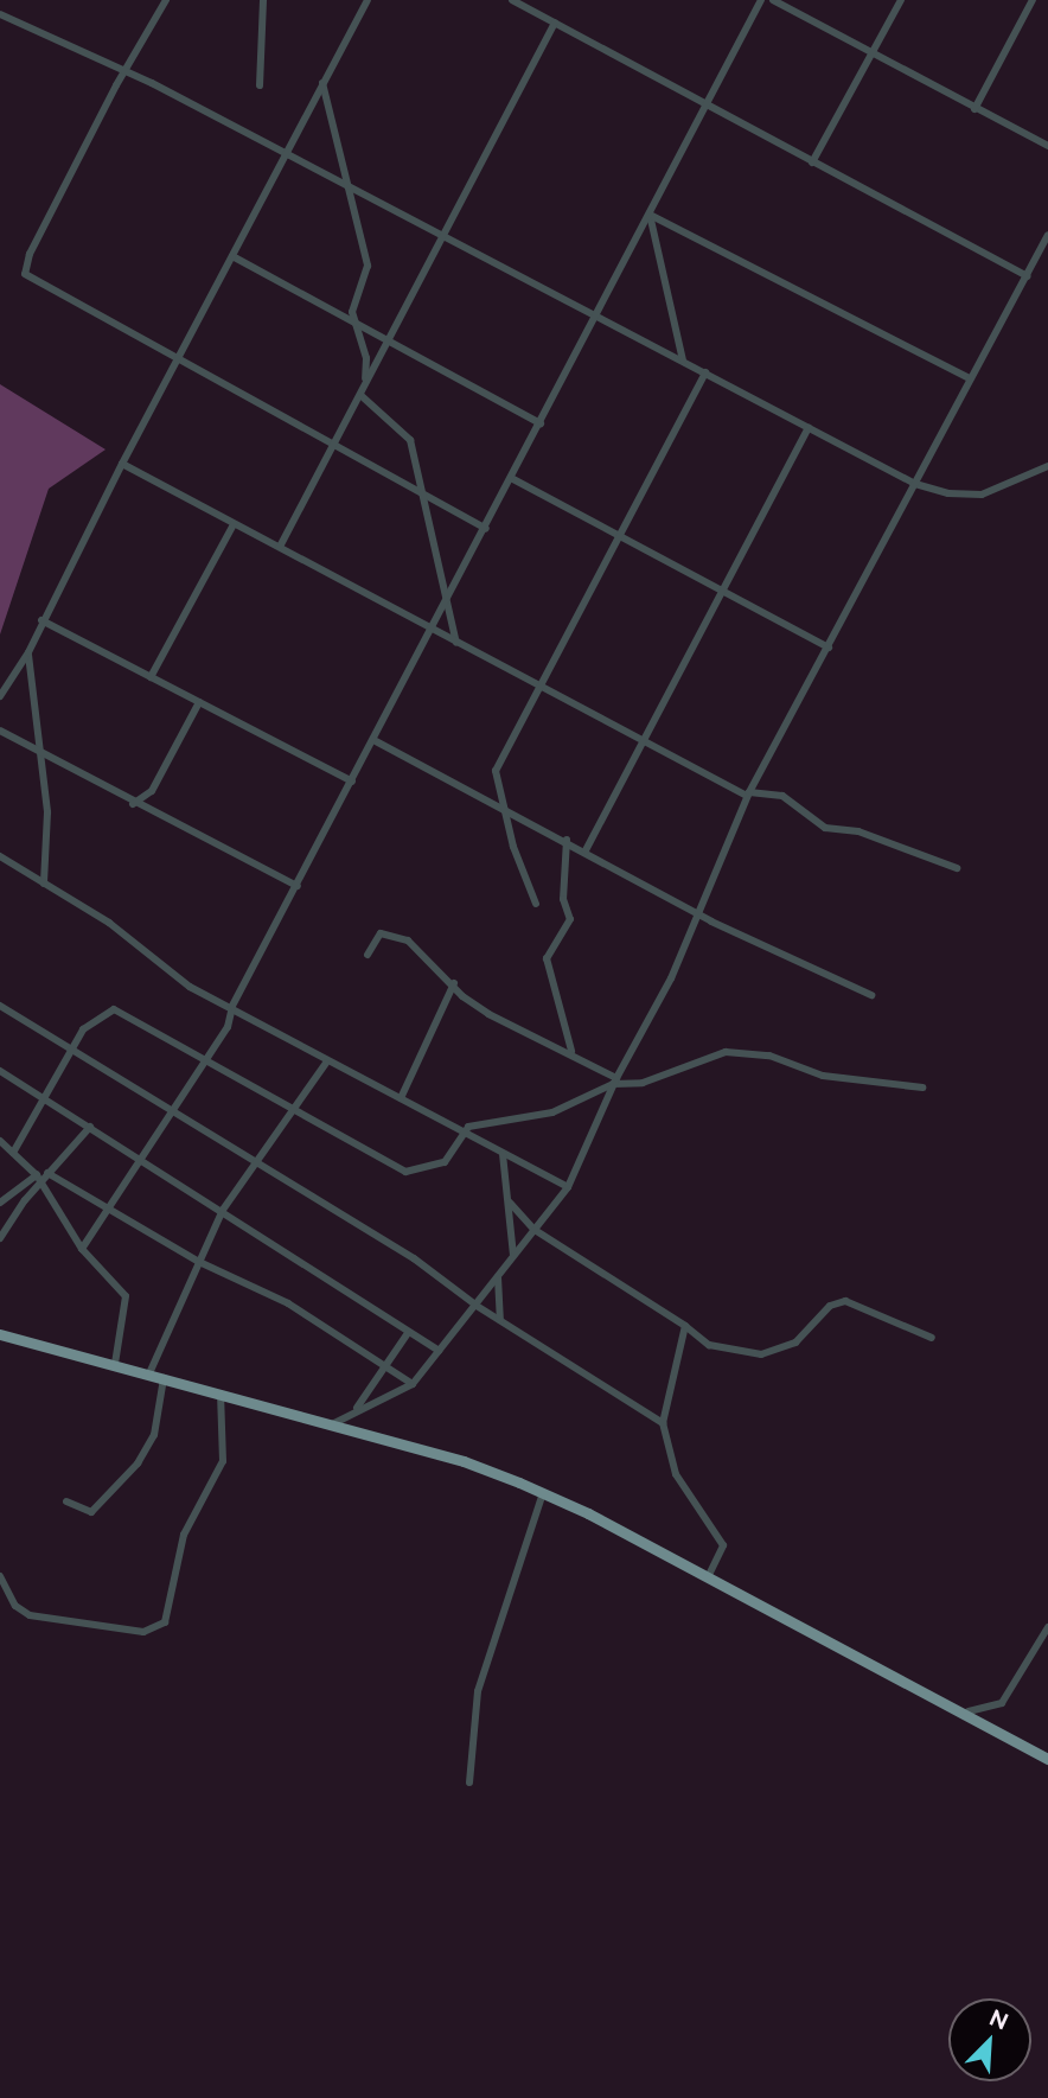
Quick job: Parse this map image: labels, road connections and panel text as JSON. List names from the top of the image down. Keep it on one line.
{"north":"top right"}
